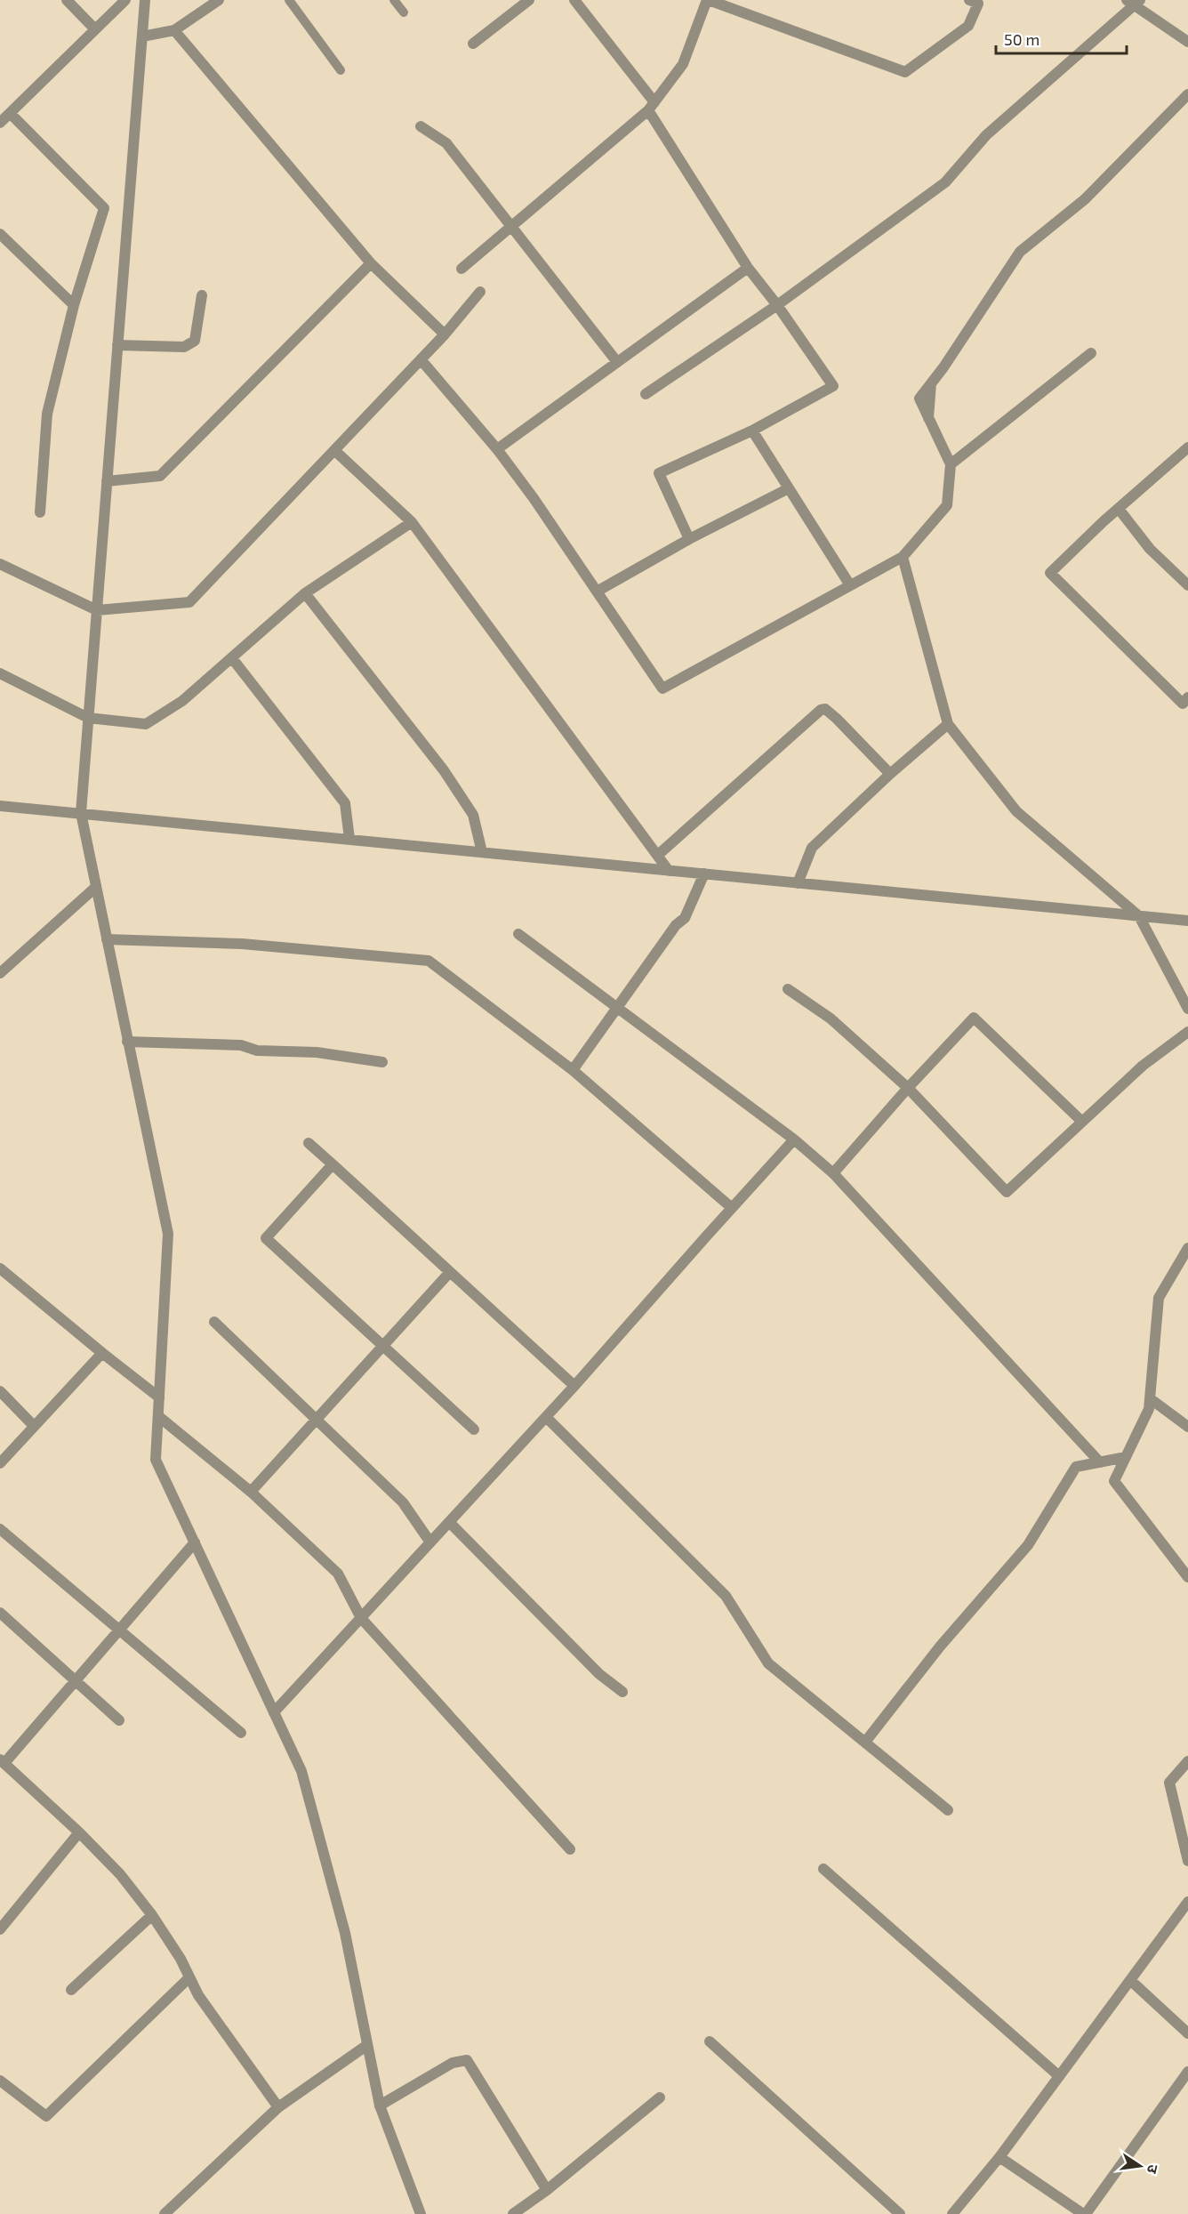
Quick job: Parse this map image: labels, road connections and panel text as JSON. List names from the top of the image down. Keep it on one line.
{"scale_bar":"50 m","north":"right"}
